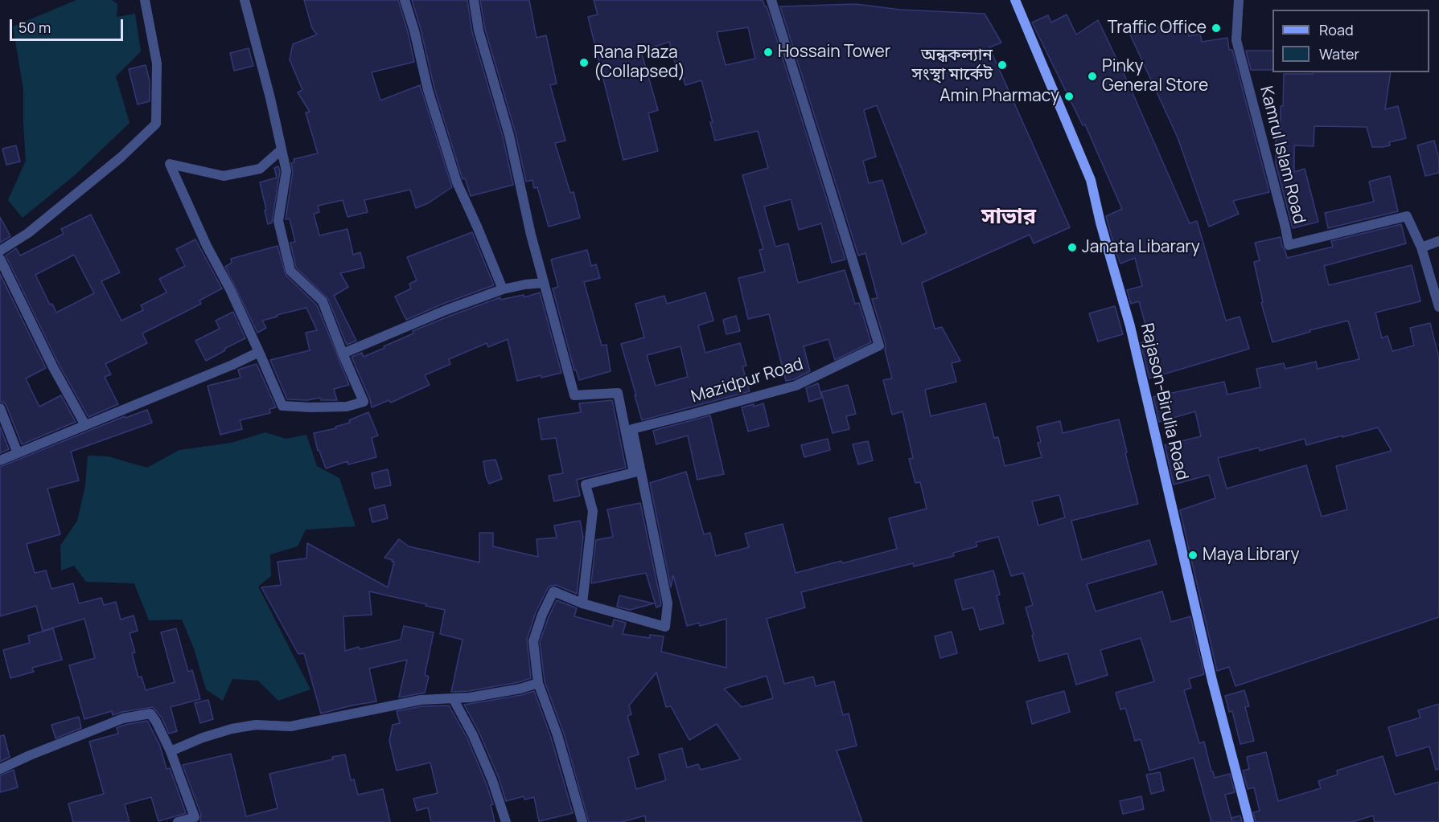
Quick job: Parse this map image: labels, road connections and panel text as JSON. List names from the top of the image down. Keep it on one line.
{"streets":{"street":["Kamrul Islam Road","Mazidpur Road","Rajason-Birulia Road"]},"districts":["সাভার"],"places":["Traffic Office","Hossain Tower","Rana Plaza (Collapsed)","অন্ধকল্যান সংস্থা মার্কেট","Pinky General Store","Amin Pharmacy","Janata Libarary","Maya Library"],"legend":["Road","Water"],"scale_bar":"50 m"}
